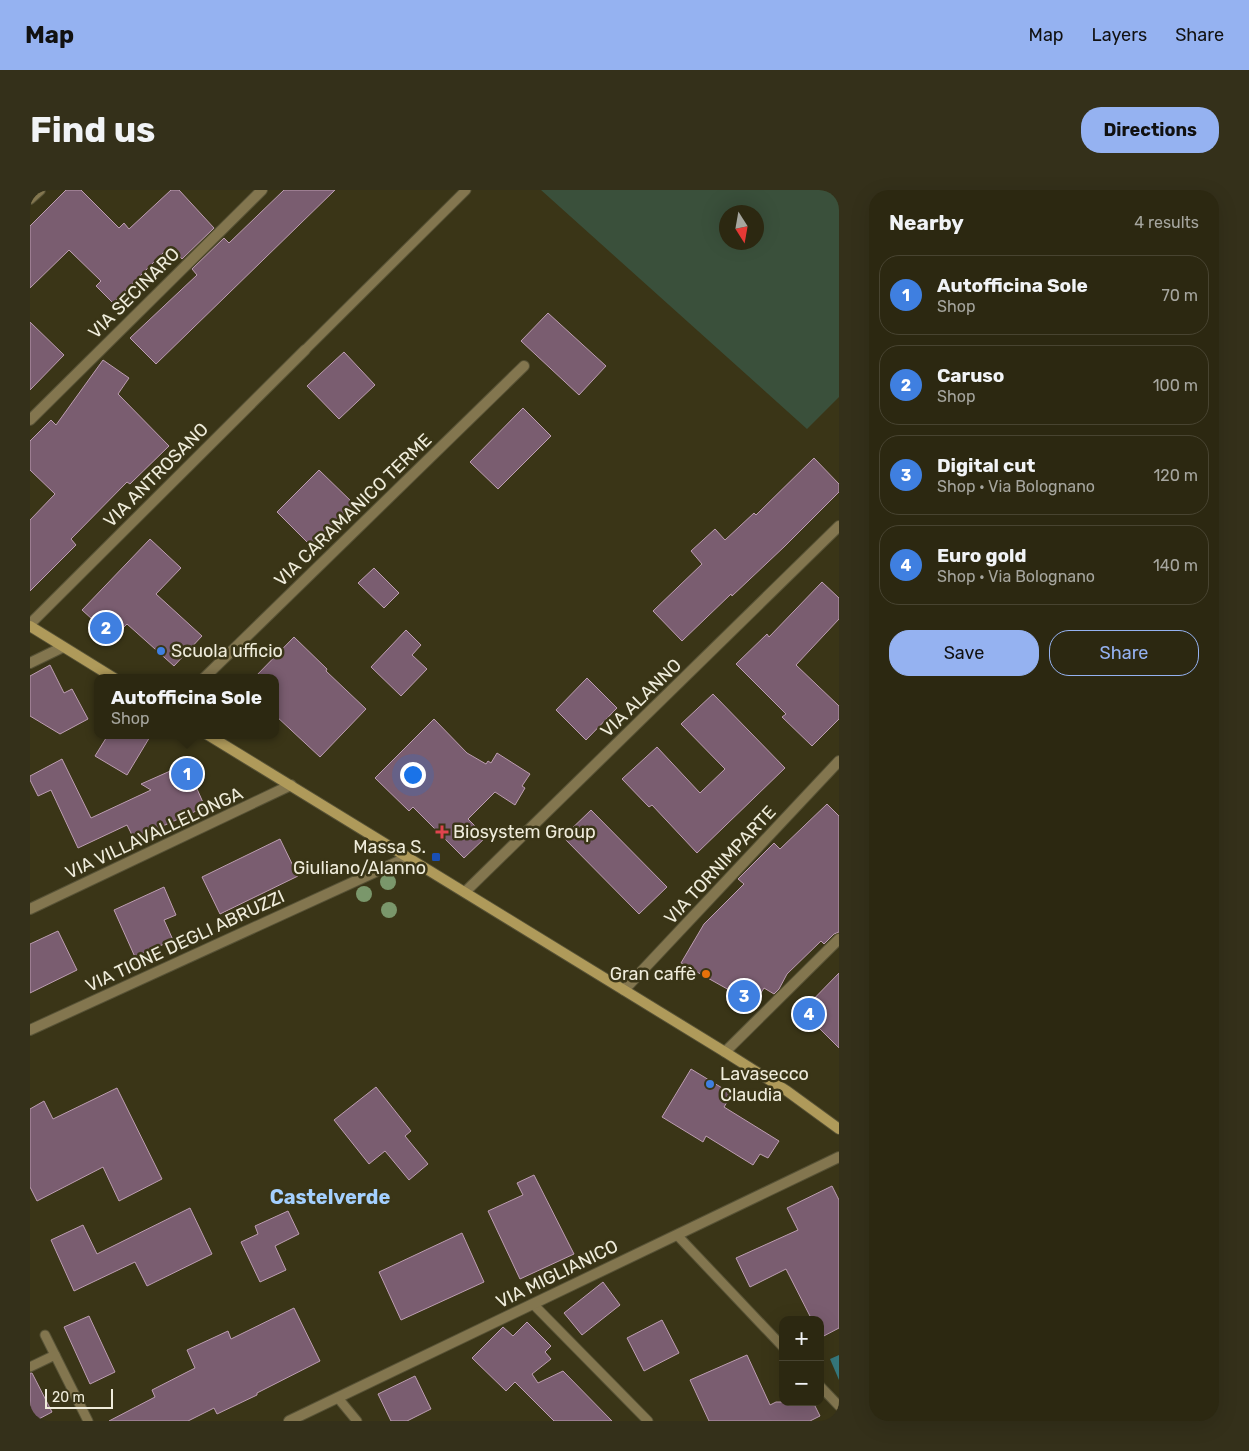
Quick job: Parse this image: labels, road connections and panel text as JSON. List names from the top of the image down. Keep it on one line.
{"streets":{"street":["VIA SECINARO","VIA ANTROSANO","VIA CARAMANICO TERME","VIA ALANNO","VIA VILLAVALLELONGA","VIA TORNIMPARTE","VIA TIONE DEGLI ABRUZZI","VIA MIGLIANICO"]},"districts":["Castelverde"],"places":{"other":["Scuola ufficio","Gran caffè","Lavasecco Claudia"],"health":["Biosystem Group"],"transit":["Massa S. Giuliano/Alanno"]},"scale_bar":"20 m","north":"bottom","page":{"header":"Map","nav":["Map","Layers","Share"],"buttons":["Directions",["Save","Share"]],"title":"Find us","heading":["Nearby","4 results"],"list":[{"mark":"1","name":"Autofficina Sole","note":"Shop","value":"70 m"},{"mark":"2","name":"Caruso","note":"Shop","value":"100 m"},{"mark":"3","name":"Digital cut","note":"Shop · Via Bolognano","value":"120 m"},{"mark":"4","name":"Euro gold","note":"Shop · Via Bolognano","value":"140 m"}],"pins":["2","1","3","4"],"popup":["Autofficina Sole","Shop"],"map_buttons":["+","−"],"scale":"20 m"}}
